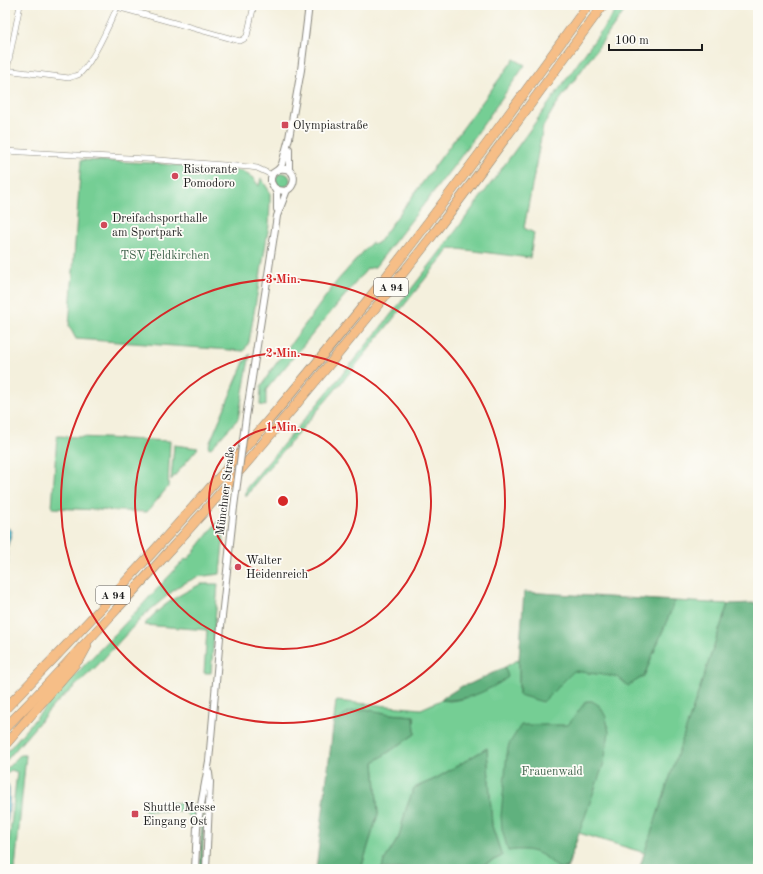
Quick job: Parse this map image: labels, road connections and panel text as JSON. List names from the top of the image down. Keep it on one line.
{"streets":{"highway":["A 94"],"street":["Münchner Straße"]},"parks":["TSV Feldkirchen","Frauenwald"],"places":{"transit":["Olympiastraße","Shuttle Messe Eingang Ost"],"other":["Ristorante Pomodoro","Dreifachsporthalle am Sportpark","Walter Heidenreich"]},"scale_bar":"100 m","rings":["3 Min.","2 Min.","1 Min."]}
